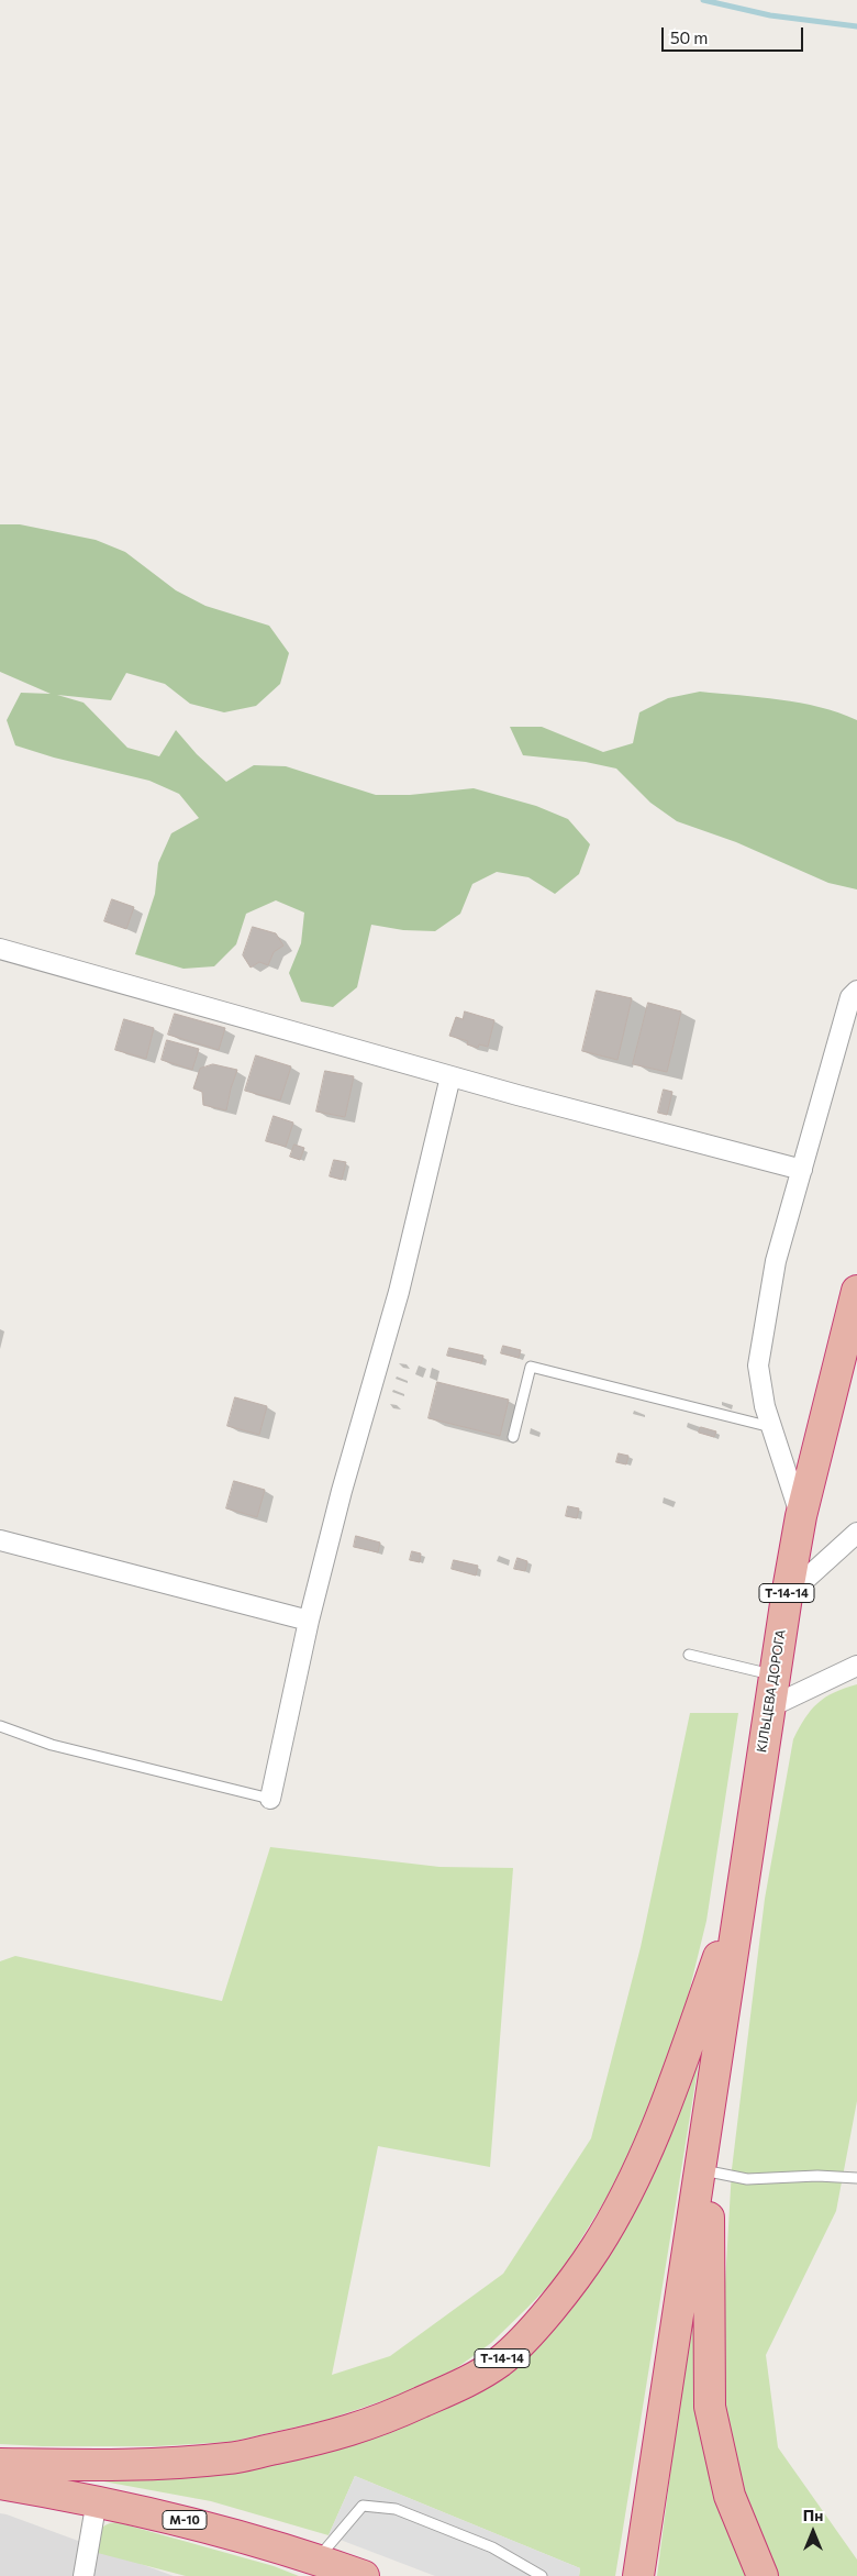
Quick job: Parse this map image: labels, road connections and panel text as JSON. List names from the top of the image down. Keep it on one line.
{"streets":{"highway":["Т-14-14","КІЛЬЦЕВА ДОРОГА","М-10"]},"crossings":[["Т-14-14","КІЛЬЦЕВА ДОРОГА"]],"scale_bar":"50 m","north":"top"}
